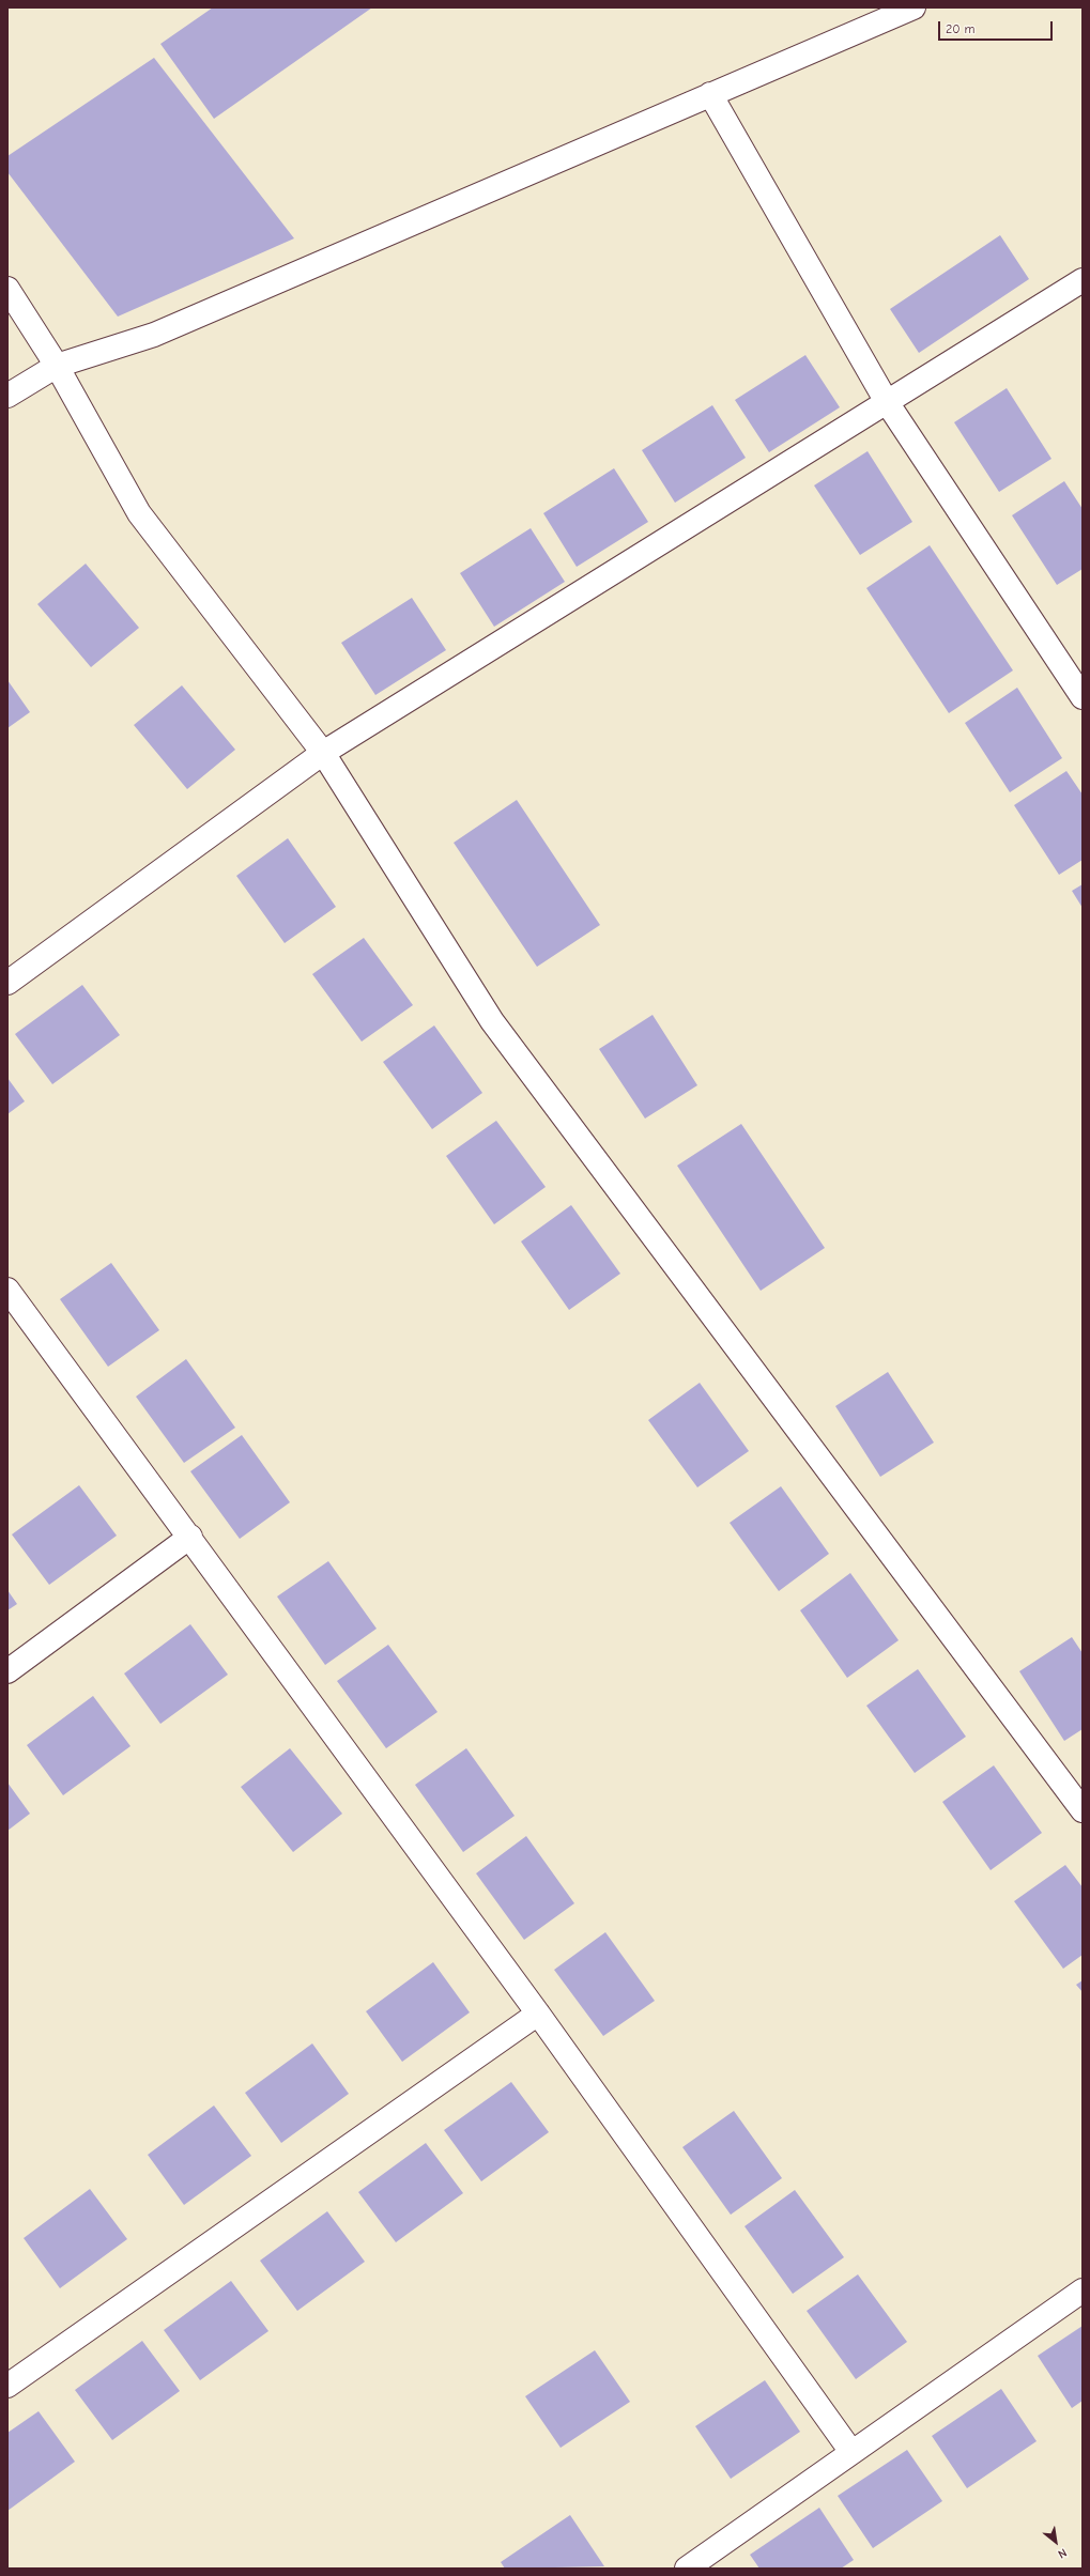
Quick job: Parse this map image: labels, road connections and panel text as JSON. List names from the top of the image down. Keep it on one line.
{"scale_bar":"20 m","north":"bottom right"}
